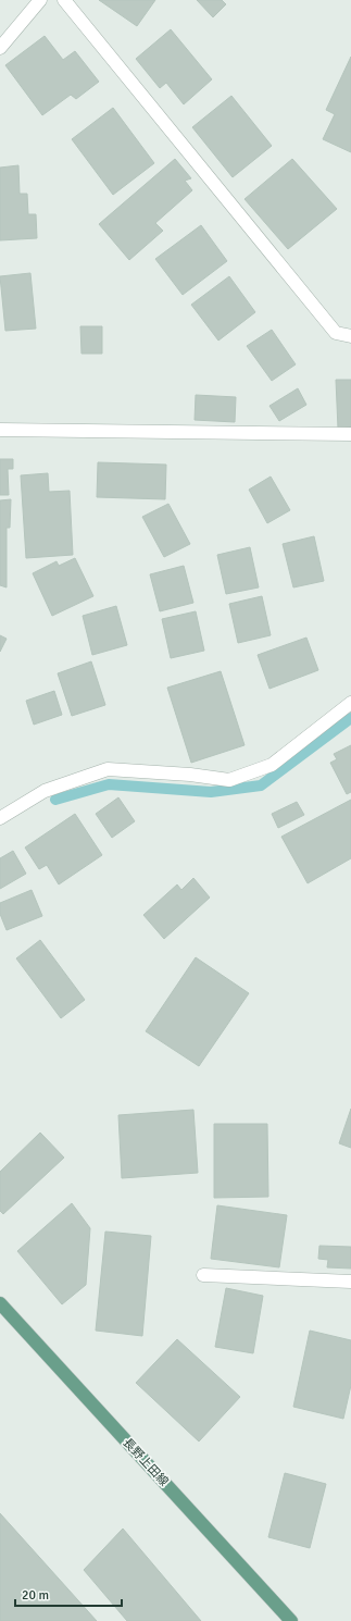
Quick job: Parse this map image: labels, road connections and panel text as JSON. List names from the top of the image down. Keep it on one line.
{"streets":{"main road":["長野上田線"]},"scale_bar":"20 m"}
